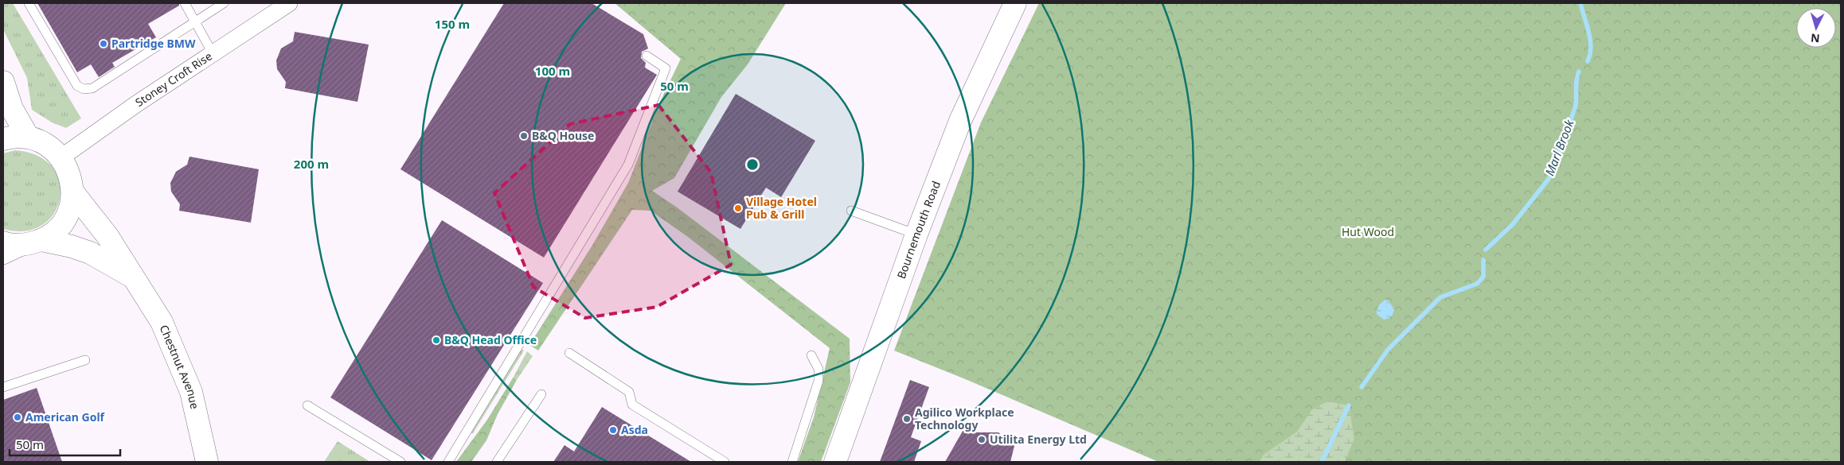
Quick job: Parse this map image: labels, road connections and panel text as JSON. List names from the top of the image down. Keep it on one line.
{"streets":{"street":["Stoney Croft Rise","Bournemouth Road","Chestnut Avenue"]},"water":["Marl Brook"],"parks":["Hut Wood"],"places":["Partridge BMW","B&Q House","Village Hotel Pub & Grill","B&Q Head Office","American Golf","Agilico Workplace Technology","Asda","Utilita Energy Ltd"],"scale_bar":"50 m","north":"bottom","rings":["150 m","100 m","50 m","200 m"]}
